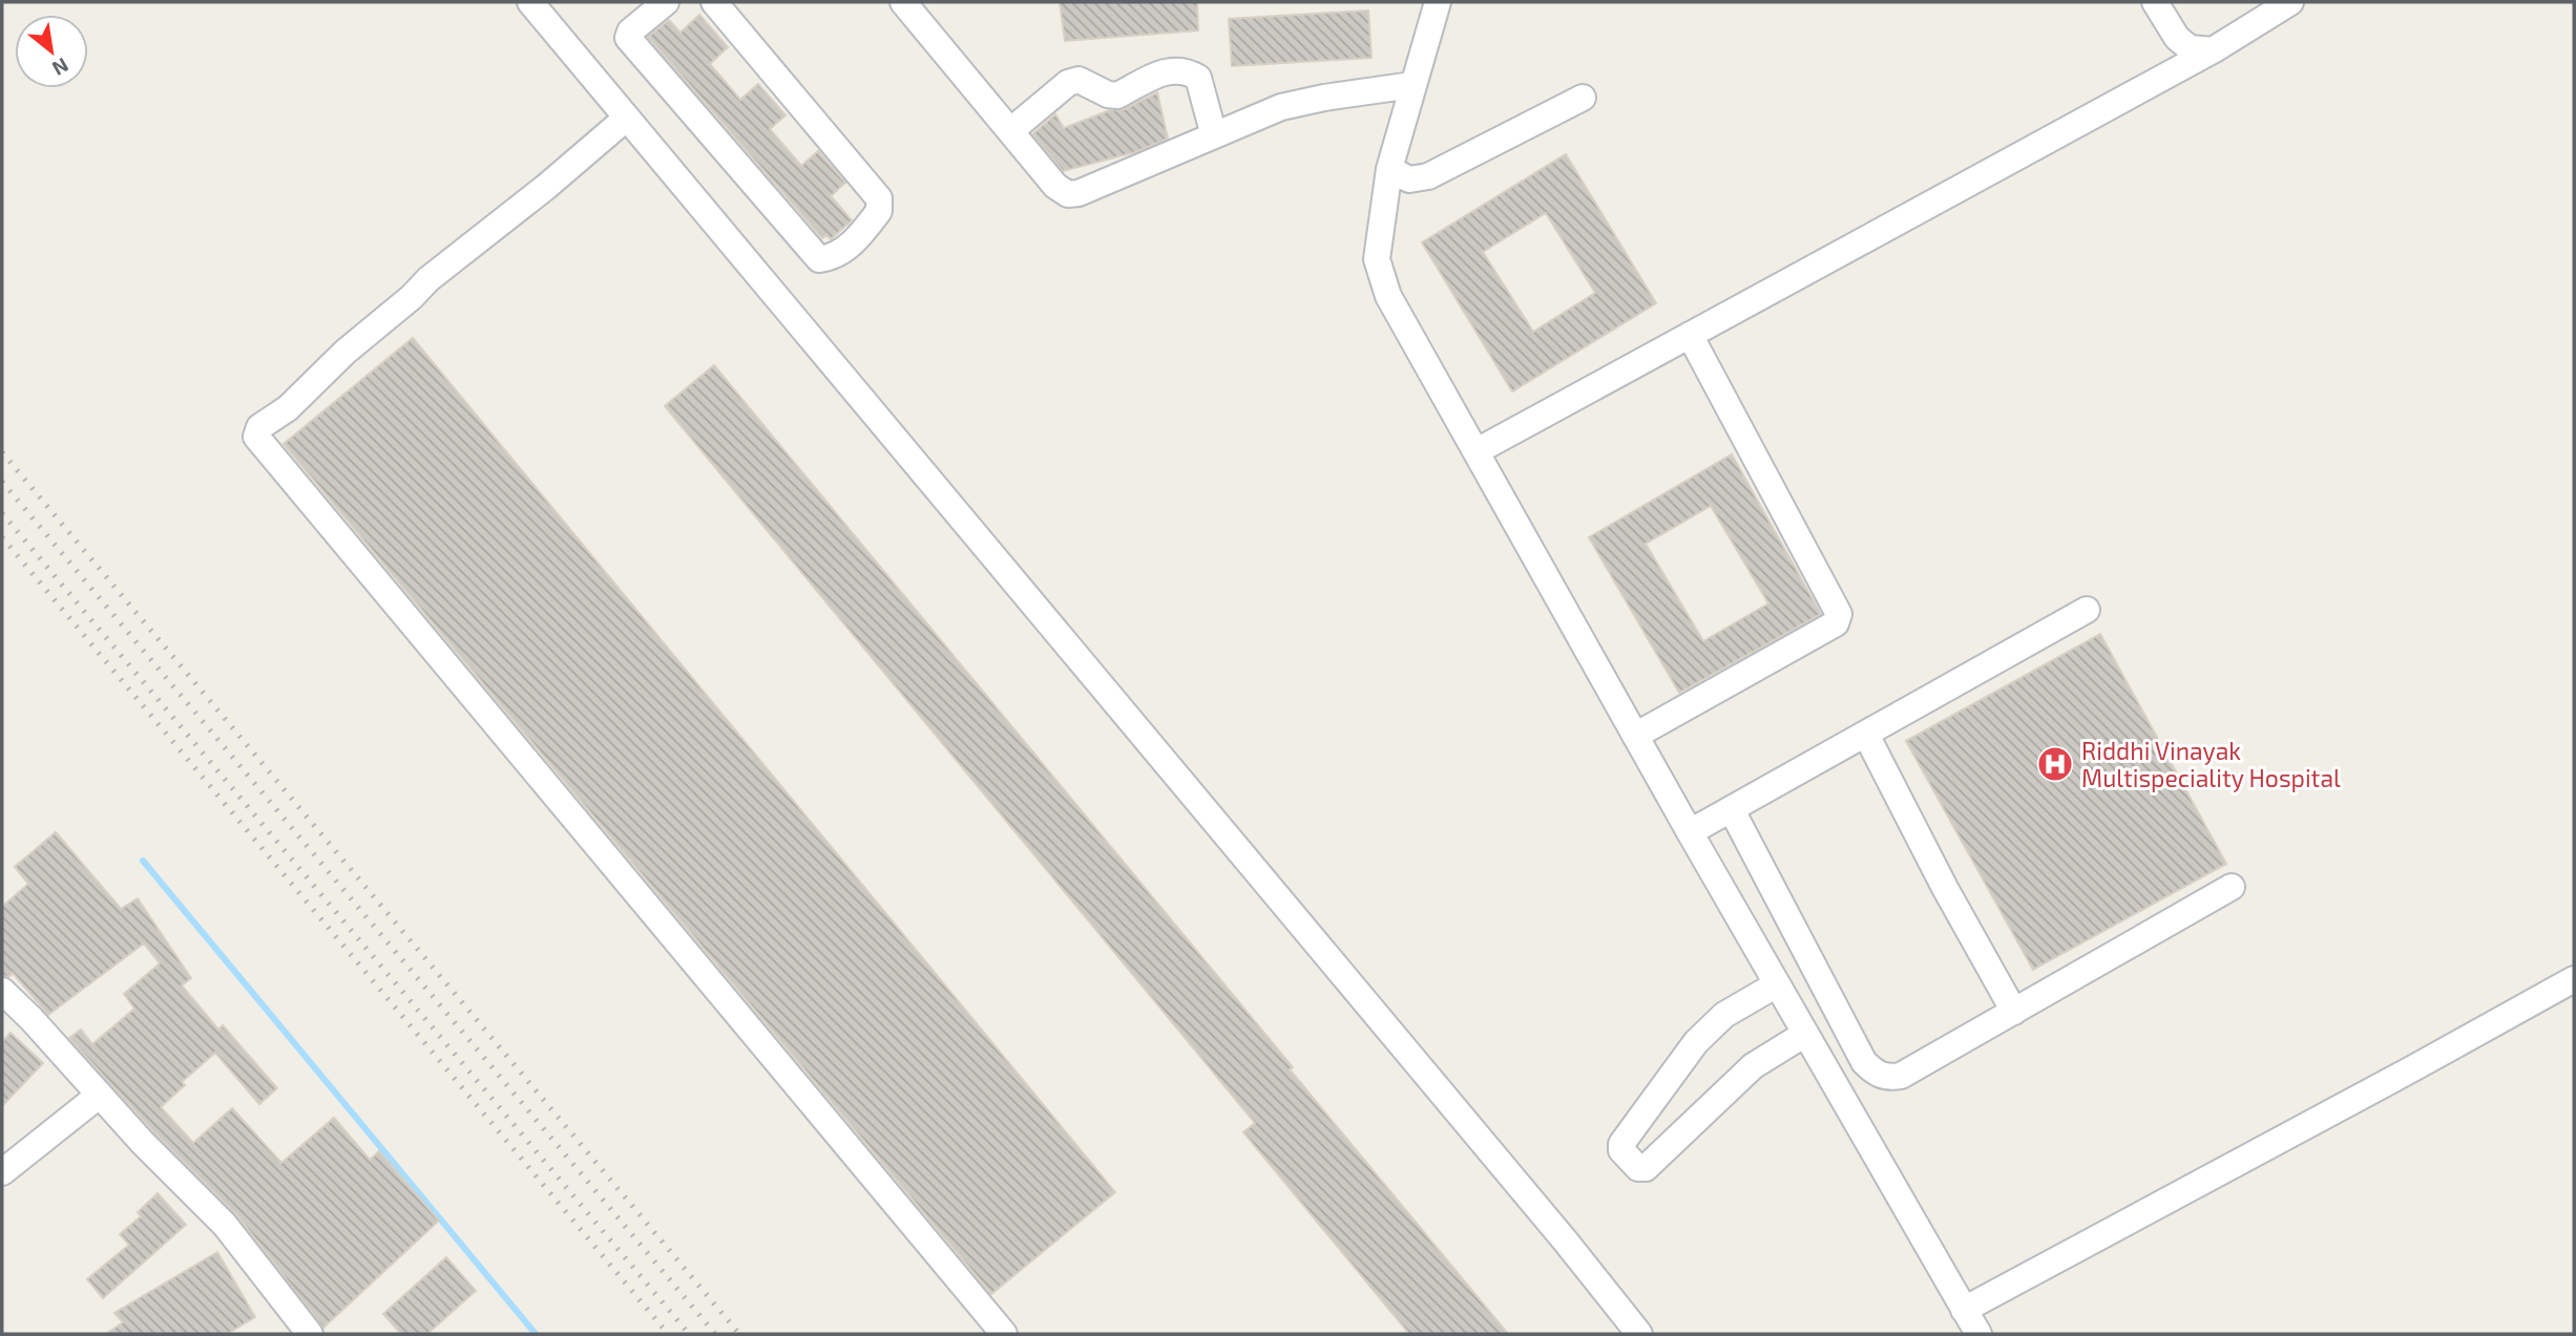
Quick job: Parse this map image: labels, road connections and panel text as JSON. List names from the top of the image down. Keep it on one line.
{"places":{"hospital":["Riddhi Vinayak Multispeciality Hospital"]},"north":"bottom right"}
